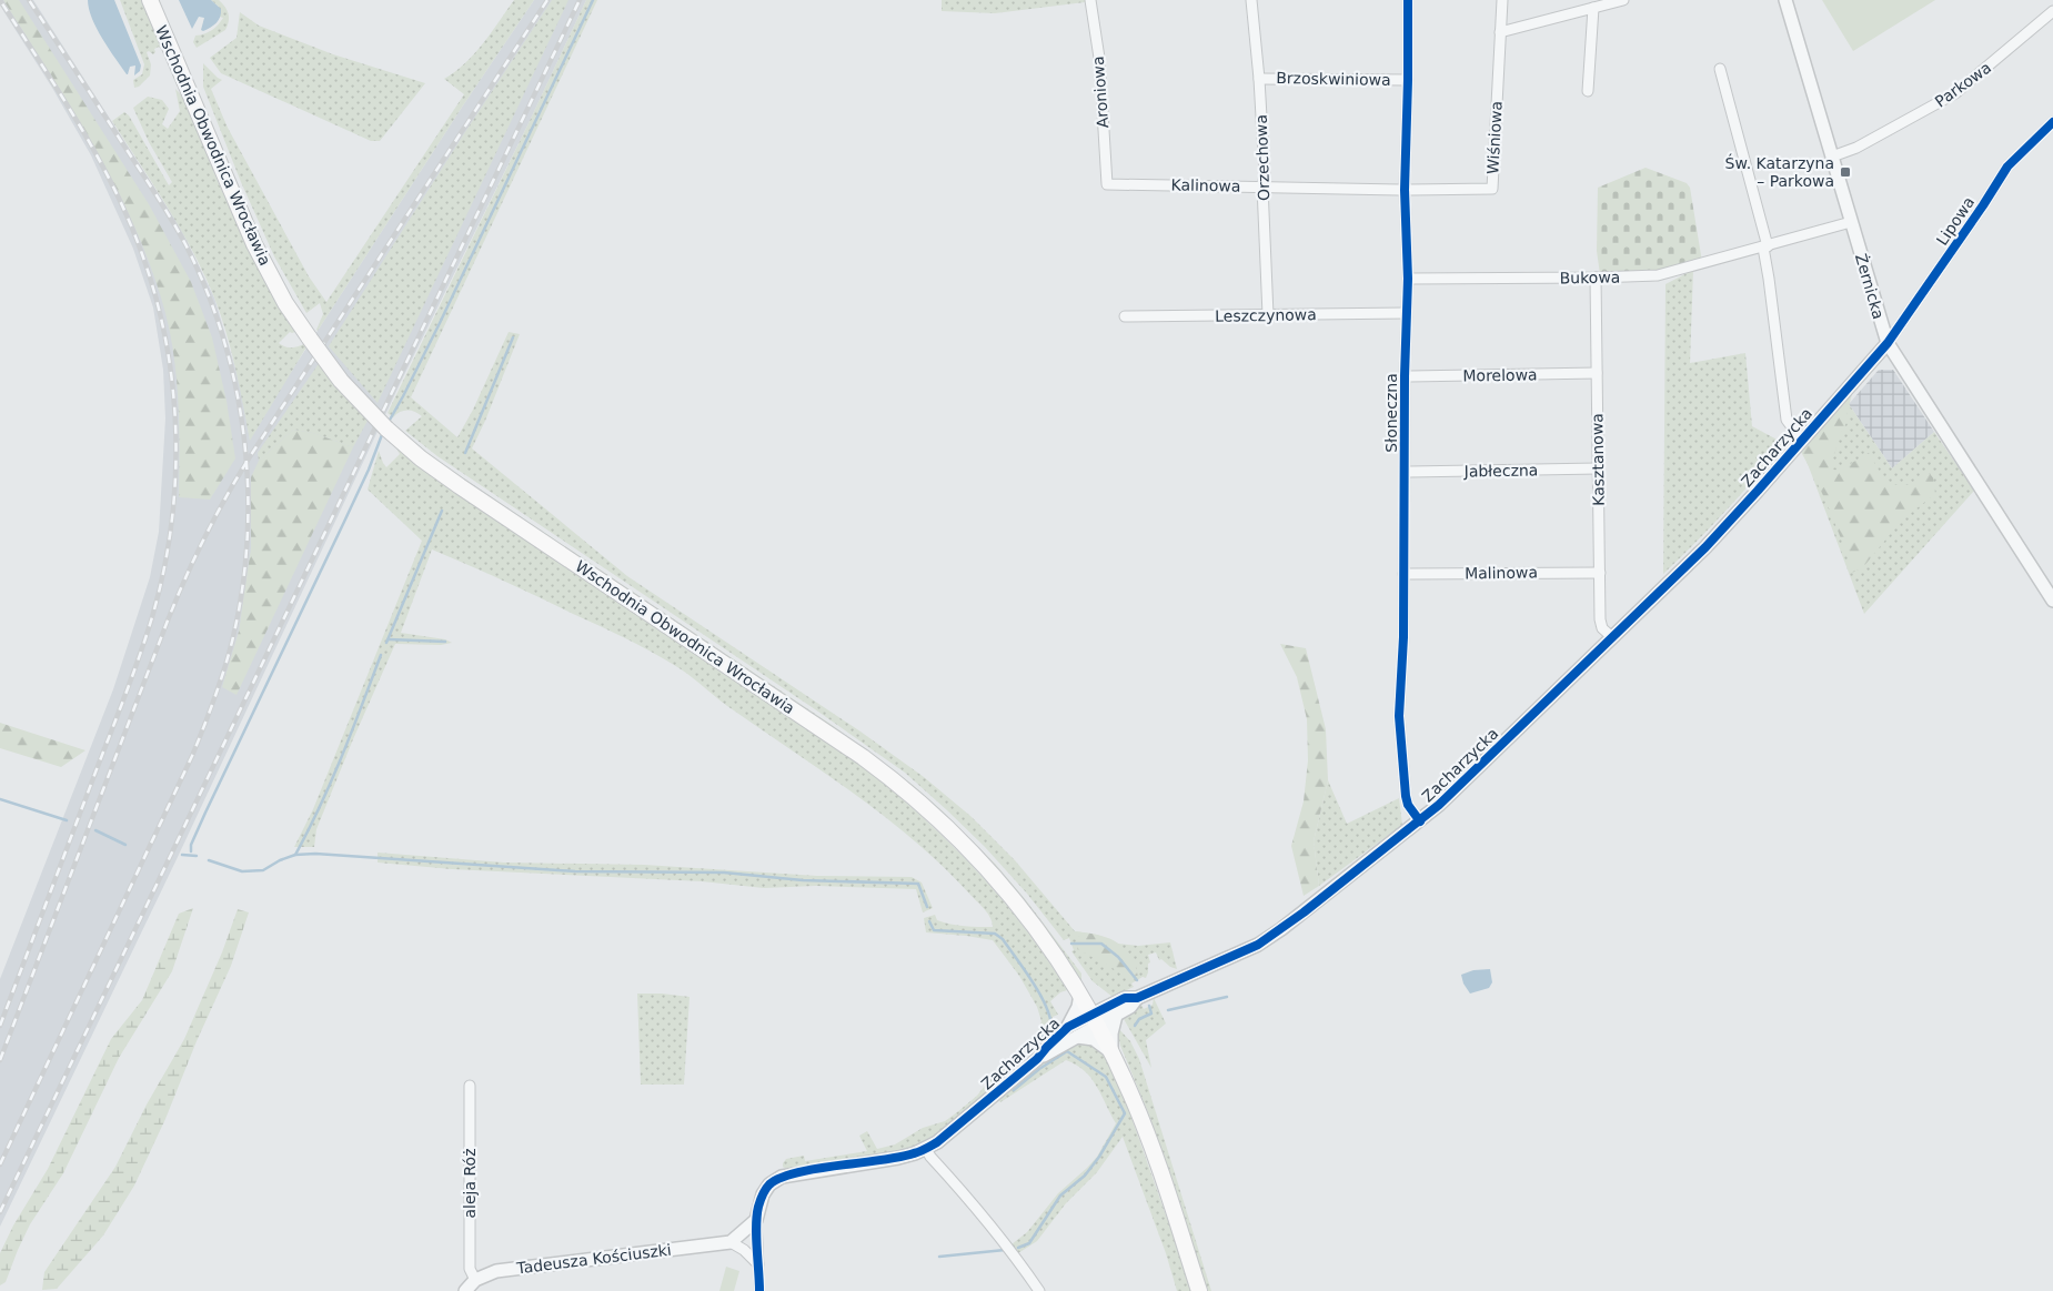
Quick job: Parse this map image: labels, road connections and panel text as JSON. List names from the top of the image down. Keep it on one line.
{"streets":{"main road":["Wschodnia Obwodnica Wrocławia"],"street":["Brzoskwiniowa","Parkowa","Aroniowa","Wiśniowa","Orzechowa","Kalinowa","Lipowa","Bukowa","Żernicka","Leszczynowa","Morelowa","Słoneczna","Zacharzycka","Kasztanowa","Jabłeczna","Malinowa","aleja Róż","Tadeusza Kościuszki"]},"crossings":[["Brzoskwiniowa","Orzechowa"],["Brzoskwiniowa","Słoneczna"],["Parkowa","Żernicka"],["Aroniowa","Kalinowa"],["Wiśniowa","Kalinowa"],["Wiśniowa","Słoneczna"],["Wschodnia Obwodnica Wrocławia","Zacharzycka"],["Orzechowa","Kalinowa"],["Orzechowa","Leszczynowa"],["Kalinowa","Słoneczna"],["Lipowa","Żernicka"],["Lipowa","Zacharzycka"],["Bukowa","Żernicka"],["Bukowa","Słoneczna"],["Bukowa","Kasztanowa"],["Żernicka","Zacharzycka"],["Leszczynowa","Słoneczna"],["Morelowa","Słoneczna"],["Morelowa","Kasztanowa"],["Słoneczna","Zacharzycka"],["Słoneczna","Jabłeczna"],["Słoneczna","Malinowa"],["Zacharzycka","Kasztanowa"],["Kasztanowa","Jabłeczna"],["Kasztanowa","Malinowa"],["aleja Róż","Tadeusza Kościuszki"]],"places":{"transit":["Św. Katarzyna – Parkowa"]}}
